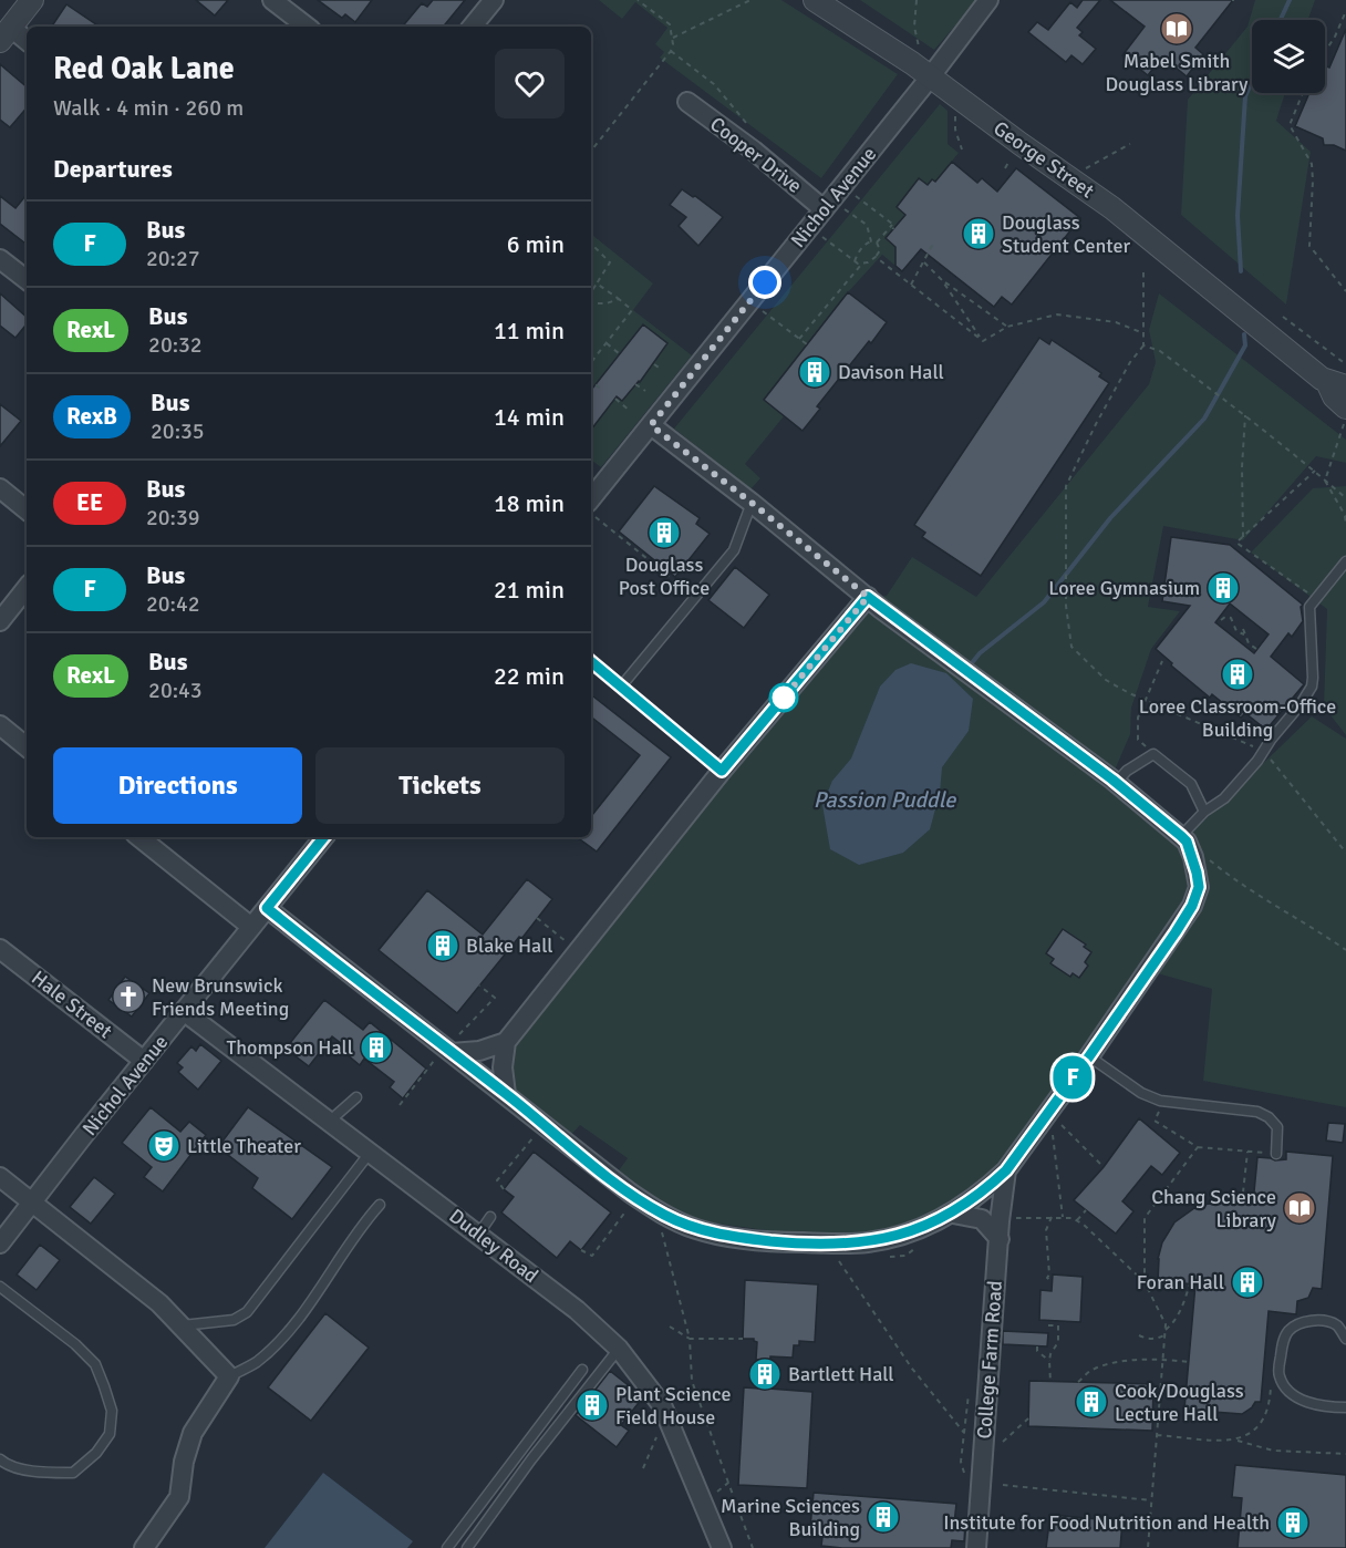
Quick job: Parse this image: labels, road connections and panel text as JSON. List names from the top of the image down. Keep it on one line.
{"streets":{"street":["Cooper Drive","George Street","Nichol Avenue","Hale Street","Dudley Road","College Farm Road"]},"crossings":[["Cooper Drive","Nichol Avenue"],["George Street","Nichol Avenue"],["Nichol Avenue","Hale Street"],["Nichol Avenue","Dudley Road"]],"water":["Passion Puddle"],"places":{"library":["Mabel Smith Douglass Library","Chang Science Library"],"building":["Douglass Student Center","Davison Hall","Douglass Post Office","Loree Gymnasium","Loree Classroom-Office Building","Blake Hall","Thompson Hall","Foran Hall","Bartlett Hall","Cook/Douglass Lecture Hall","Plant Science Field House","Marine Sciences Building","Institute for Food Nutrition and Health"],"church":["New Brunswick Friends Meeting"],"theatre":["Little Theater"]},"lines":["bus line F"],"page":{"on_map":"F","heading":[["Red Oak Lane","Walk · 4 min · 260 m"],"Departures"],"list":[{"mark":"F","name":"Bus","note":"20:27","value":"6 min"},{"mark":"RexL","name":"Bus","note":"20:32","value":"11 min"},{"mark":"RexB","name":"Bus","note":"20:35","value":"14 min"},{"mark":"EE","name":"Bus","note":"20:39","value":"18 min"},{"mark":"F","name":"Bus","note":"20:42","value":"21 min"},{"mark":"RexL","name":"Bus","note":"20:43","value":"22 min"}],"buttons":["Directions","Tickets"]}}
